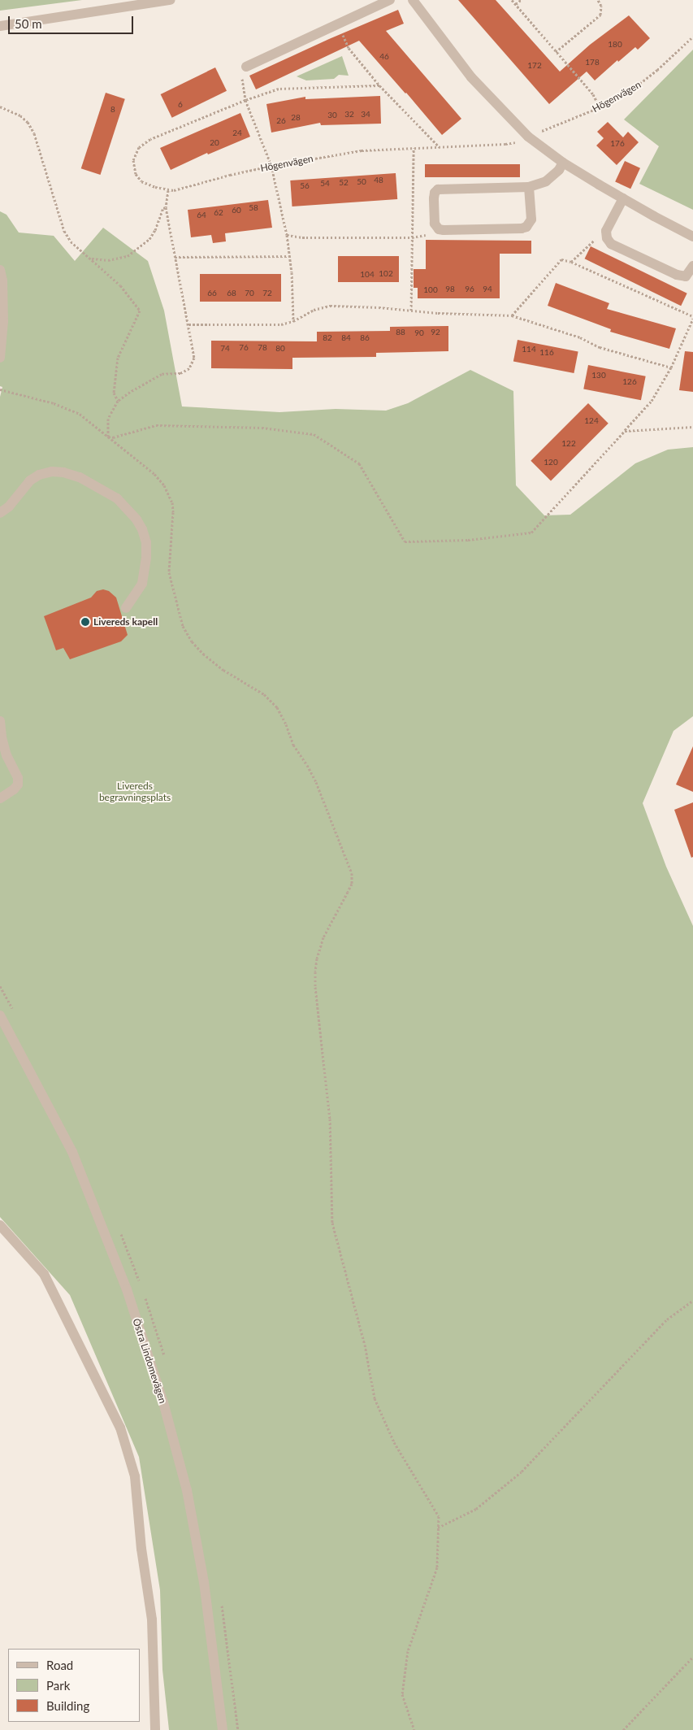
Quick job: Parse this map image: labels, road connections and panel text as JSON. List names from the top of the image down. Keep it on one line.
{"streets":{"street":["Östra Lindomevägen"],"path":["Högenvägen"]},"parks":["Livereds begravningsplats"],"places":["Livereds kapell"],"house_numbers":["180","46","178","172","6","8","32","34","30","28","26","24","20","176","48","50","52","54","56","58","60","62","64","102","104","98","96","94","100","66","68","70","72","88","92","90","82","84","86","76","78","74","80","114","116","130","126","124","122","120"],"legend":["Road","Park","Building"],"scale_bar":"50 m"}
